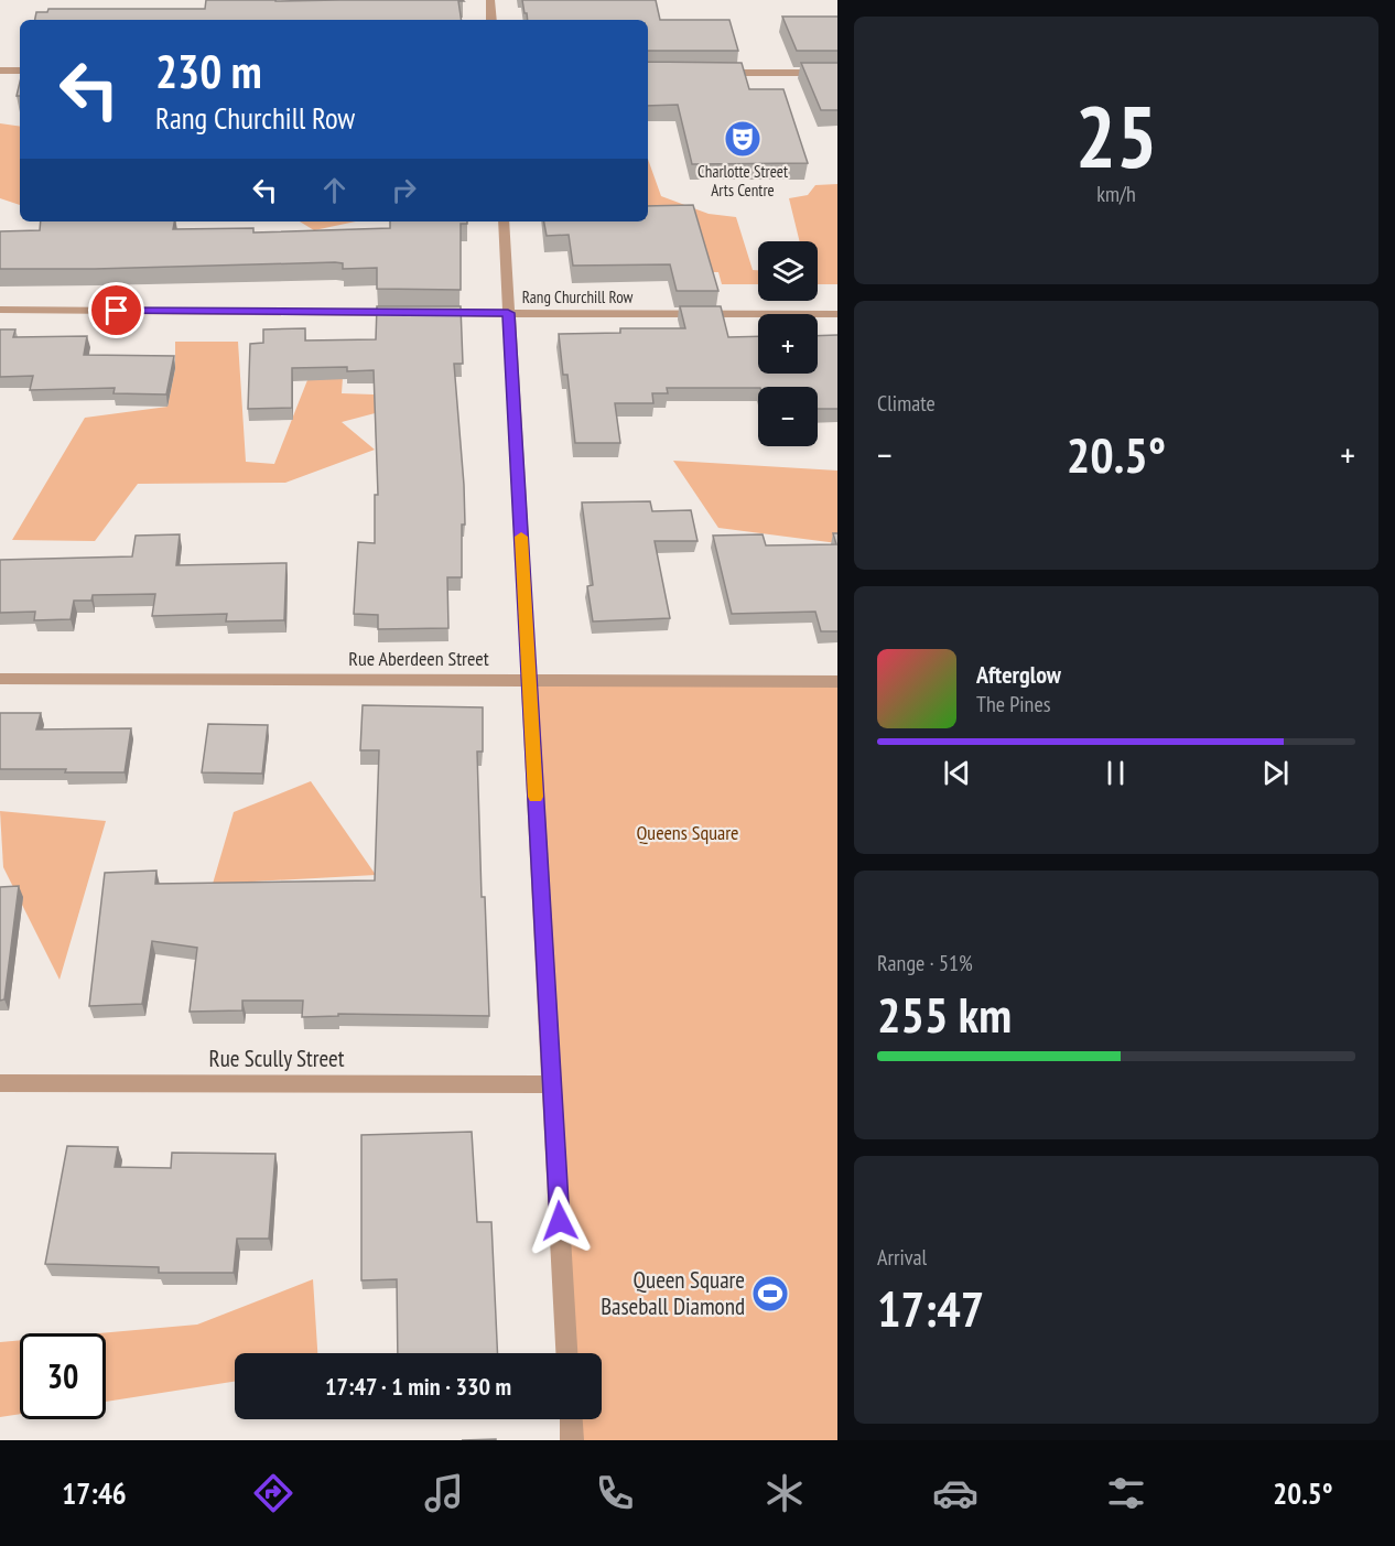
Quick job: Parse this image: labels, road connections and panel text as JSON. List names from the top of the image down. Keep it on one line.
{"streets":{"street":["Rang Churchill Row","Rue Aberdeen Street","Rue Scully Street"]},"parks":["Queens Square"],"places":{"theatre":["Charlotte Street Arts Centre"],"sports":["Queen Square Baseball Diamond"]},"page":{"tile":[["25","km/h"],"Climate",["Range · 51%","255 km"],["Arrival","17:47"]],"turn":["230 m","Rang Churchill Row"],"map_buttons":["+","−"],"heat":["−","20.5°","+"],"song":["Afterglow","The Pines"],"limit":"30","trip":"17:47 · 1 min · 330 m","tabs":["17:46","20.5°"]}}
